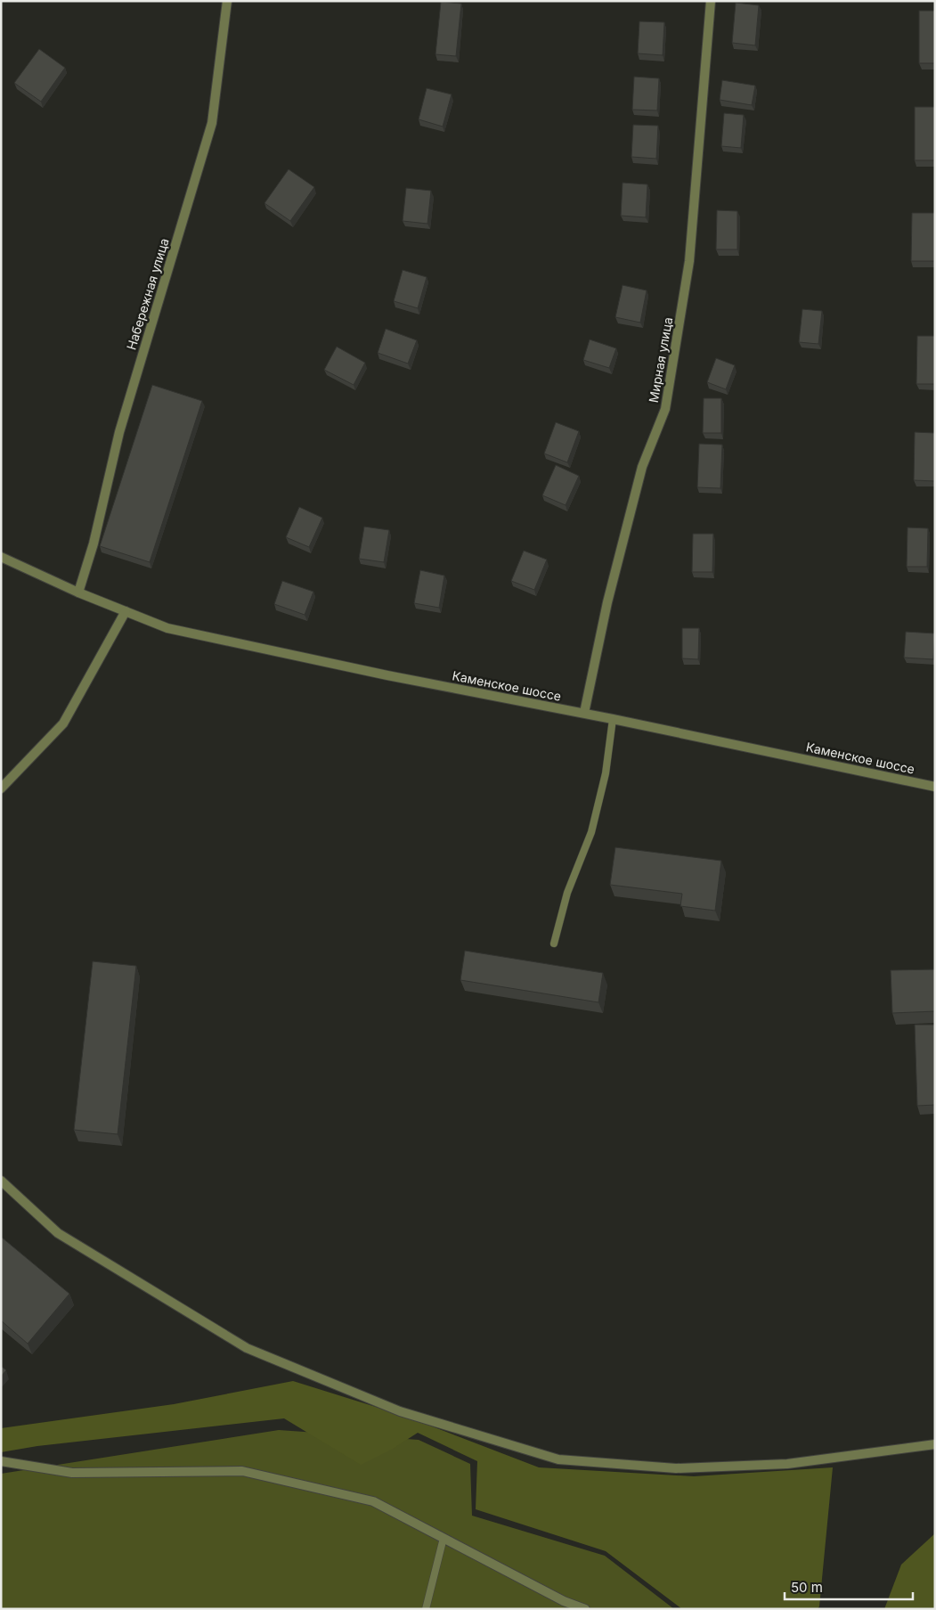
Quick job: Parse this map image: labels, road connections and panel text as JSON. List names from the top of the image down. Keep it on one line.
{"streets":{"street":["Набережная улица","Мирная улица","Каменское шоссе"]},"crossings":[["Набережная улица","Каменское шоссе"],["Мирная улица","Каменское шоссе"]],"scale_bar":"50 m"}
